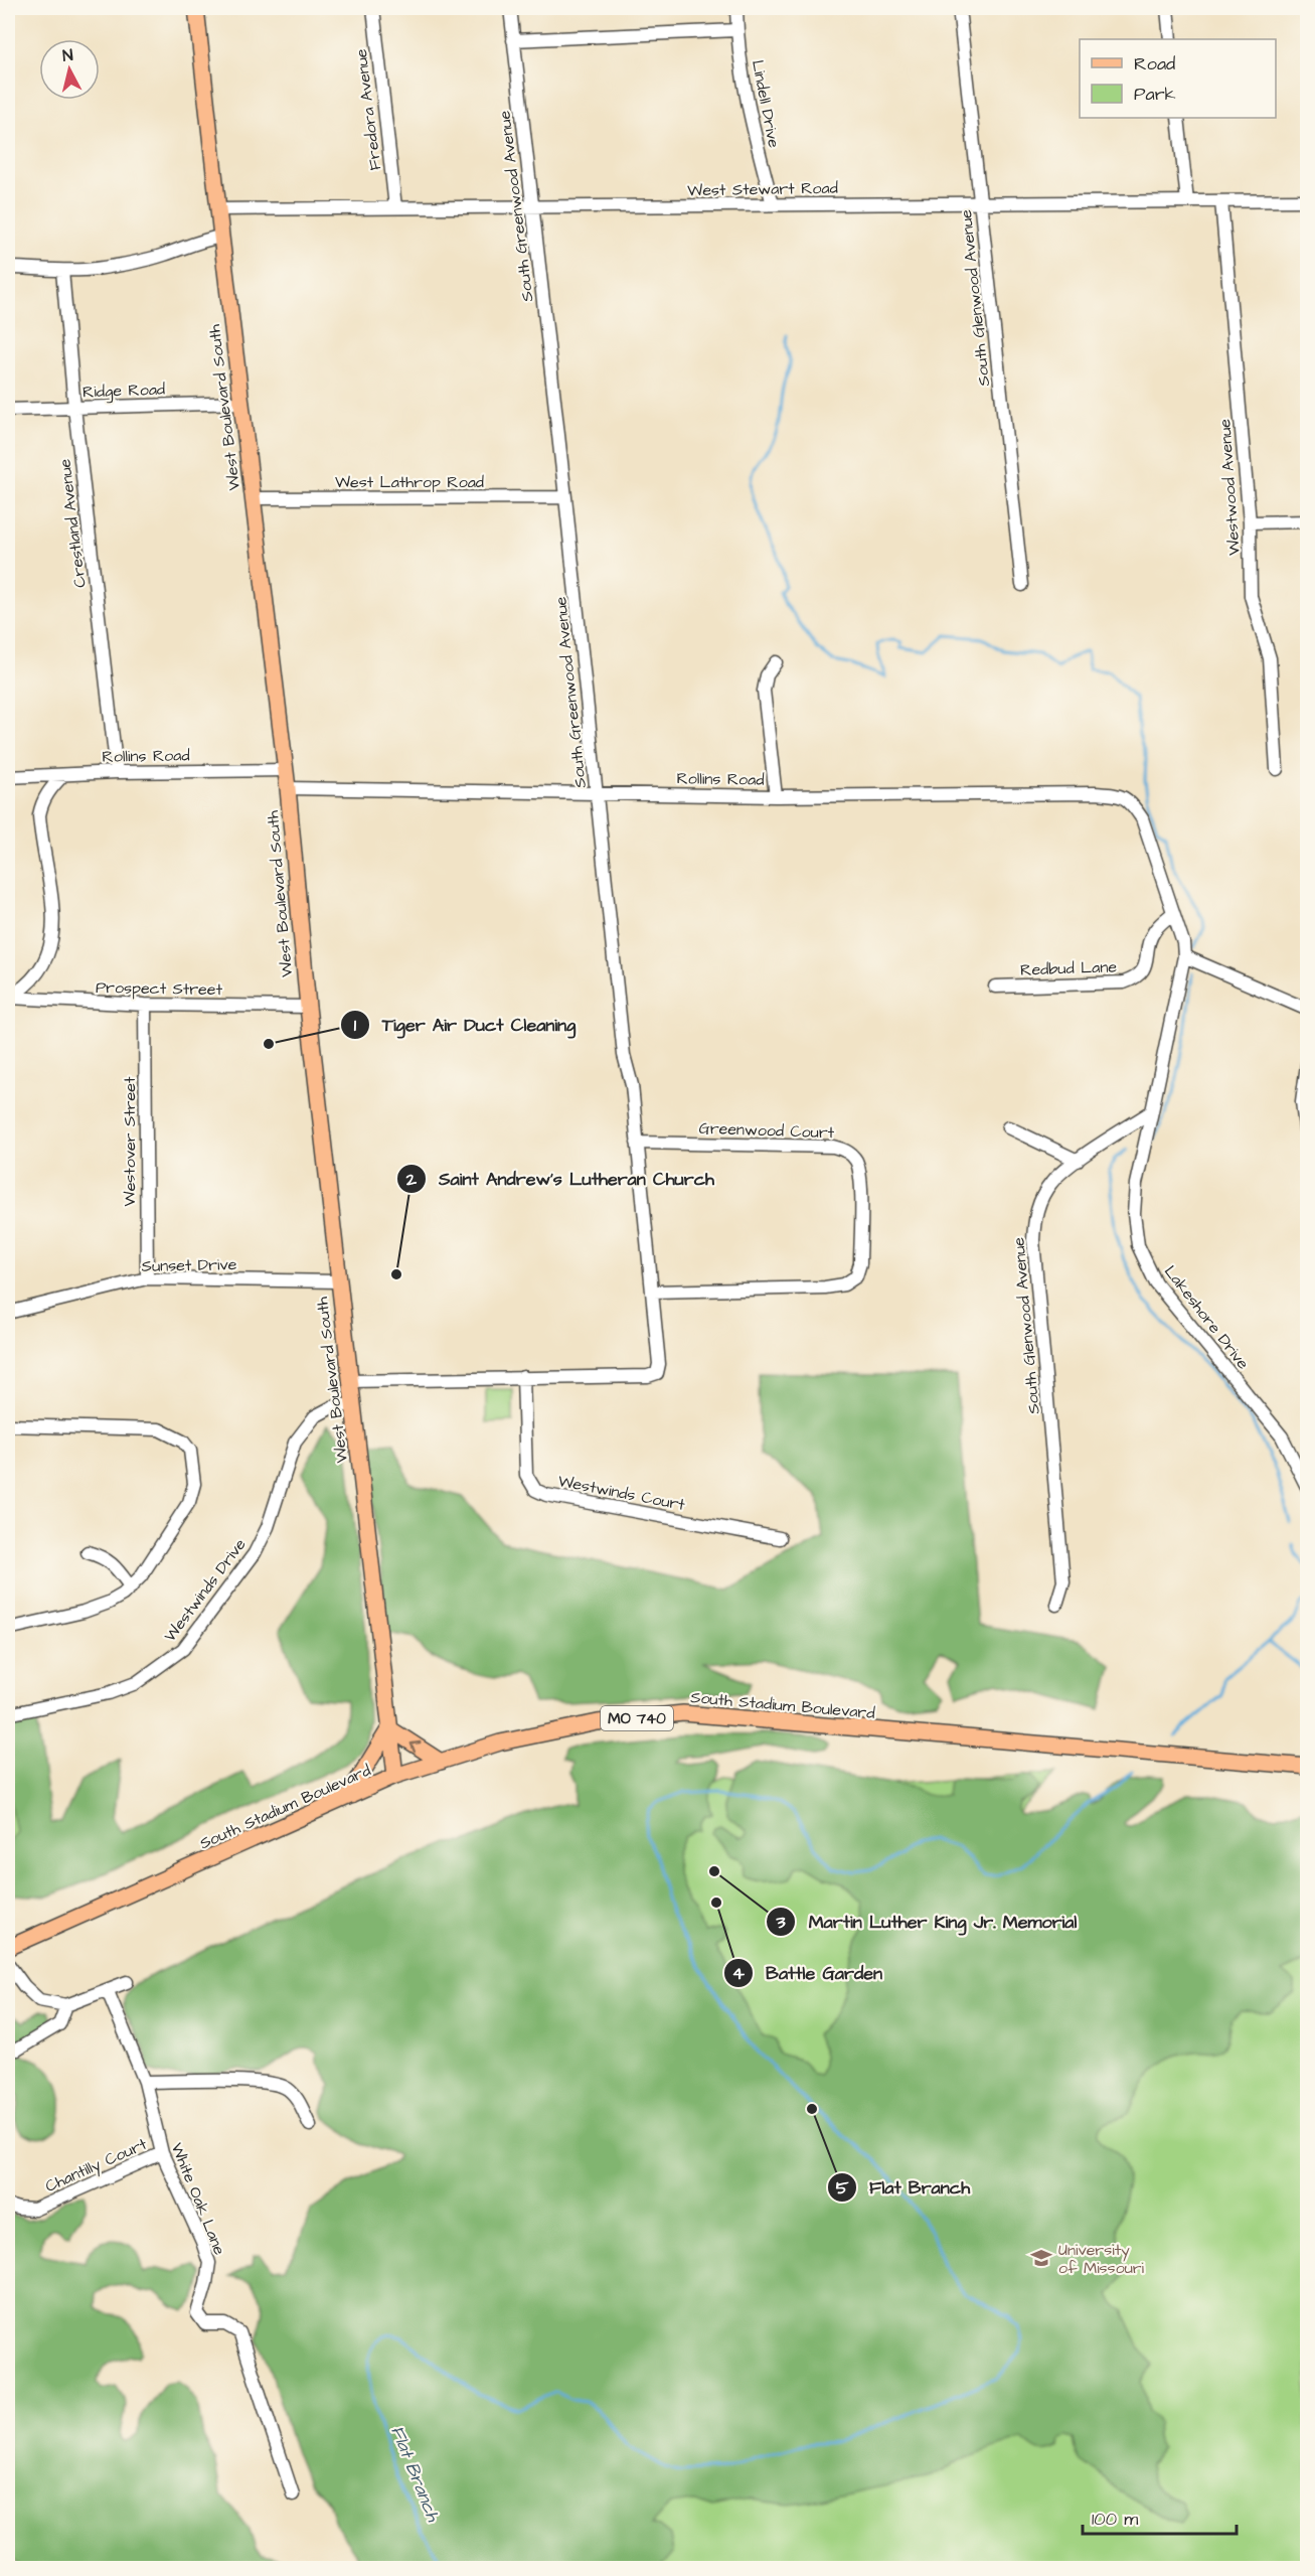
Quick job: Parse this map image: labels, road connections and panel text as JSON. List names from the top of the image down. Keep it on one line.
{"streets":{"main road":["West Boulevard South","South Stadium Boulevard","MO 740"],"street":["Lindell Drive","Fredora Avenue","West Stewart Road","South Greenwood Avenue","South Glenwood Avenue","Ridge Road","West Lathrop Road","Westwood Avenue","Crestland Avenue","Rollins Road","Redbud Lane","Prospect Street","Greenwood Court","Westover Street","Sunset Drive","Lakeshore Drive","Westwinds Court","Westwinds Drive","Chantilly Court","White Oak Lane"]},"crossings":[["Lindell Drive","West Stewart Road"],["Fredora Avenue","West Stewart Road"],["West Stewart Road","South Greenwood Avenue"],["West Stewart Road","South Glenwood Avenue"],["West Stewart Road","West Boulevard South"],["West Stewart Road","Westwood Avenue"],["South Greenwood Avenue","West Lathrop Road"],["South Greenwood Avenue","Rollins Road"],["South Greenwood Avenue","Greenwood Court"],["South Greenwood Avenue","Westwinds Court"],["South Glenwood Avenue","Lakeshore Drive"],["Ridge Road","West Boulevard South"],["Ridge Road","Crestland Avenue"],["West Boulevard South","West Lathrop Road"],["West Boulevard South","Rollins Road"],["West Boulevard South","Prospect Street"],["West Boulevard South","Sunset Drive"],["West Boulevard South","Westwinds Drive"],["West Boulevard South","South Stadium Boulevard"],["Crestland Avenue","Rollins Road"],["Rollins Road","Redbud Lane"],["Prospect Street","Westover Street"],["Westover Street","Sunset Drive"],["Chantilly Court","White Oak Lane"]],"water":["Flat Branch"],"places":{"other":["Tiger Air Duct Cleaning","Saint Andrew's Lutheran Church","Martin Luther King Jr. Memorial","Battle Garden","Flat Branch"],"school or university":["University of Missouri"]},"legend":["Road","Park"],"scale_bar":"100 m","north":"top"}
